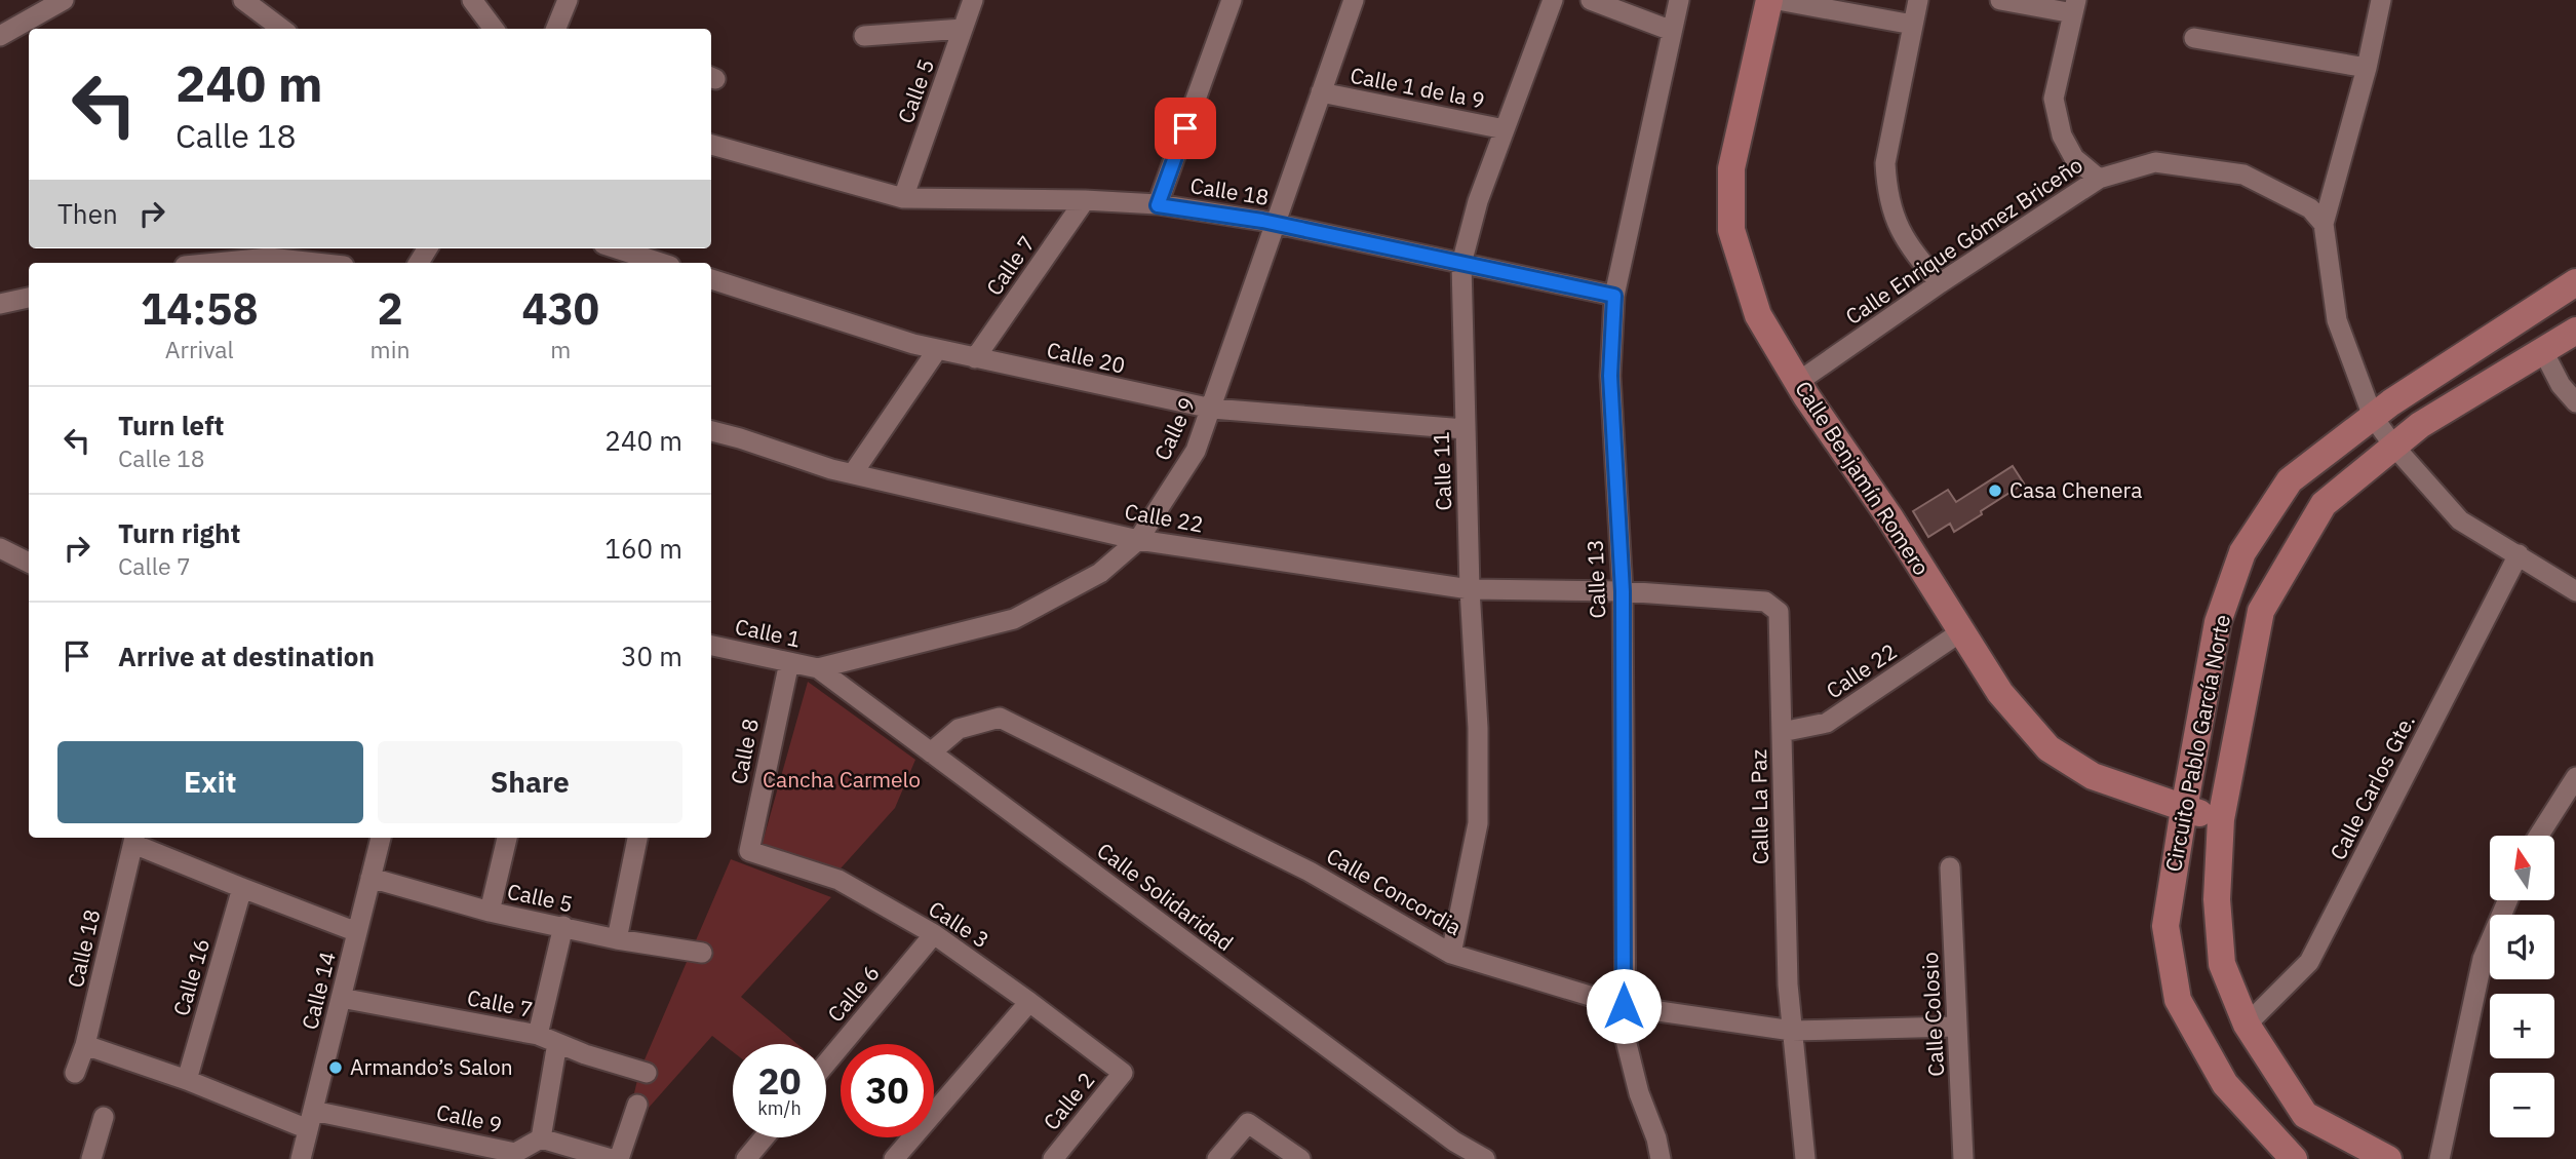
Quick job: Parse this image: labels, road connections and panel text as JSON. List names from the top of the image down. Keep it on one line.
{"streets":{"street":["Calle 1 de la 9","Calle 5","Calle 18","Calle Enrique Gómez Briceño","Calle 7","Calle 20","Calle 9","Calle 11","Calle Benjamín Romero","Calle 22","Calle 13","Calle 1","Circuito Pablo García Norte","Calle 8","Calle Carlos Gte.","Calle La Paz","Calle Concordia","Calle Solidaridad","Calle 3","Calle 16","Calle 14","Calle 6","Calle Colosio","Calle 2"]},"crossings":[["Calle 1 de la 9","Calle 9"],["Calle 1 de la 9","Calle 11"],["Calle 5","Calle 18"],["Calle 5","Calle 14"],["Calle 18","Calle 7"],["Calle 18","Calle 9"],["Calle 18","Calle 11"],["Calle 18","Calle 13"],["Calle Enrique Gómez Briceño","Calle Benjamín Romero"],["Calle 7","Calle 20"],["Calle 7","Calle 14"],["Calle 20","Calle 9"],["Calle 20","Calle 11"],["Calle 9","Calle 22"],["Calle 9","Calle 1"],["Calle 9","Calle Solidaridad"],["Calle 9","Calle 16"],["Calle 9","Calle 14"],["Calle 11","Calle 22"],["Calle 11","Calle Concordia"],["Calle Benjamín Romero","Calle 22"],["Calle Benjamín Romero","Circuito Pablo García Norte"],["Calle 22","Calle 13"],["Calle 22","Calle La Paz"],["Calle 13","Calle La Paz"],["Calle 13","Calle Concordia"],["Calle 1","Calle 8"],["Calle 1","Calle Solidaridad"],["Circuito Pablo García Norte","Calle Carlos Gte."],["Calle 8","Calle 3"],["Calle La Paz","Calle Concordia"],["Calle Concordia","Calle Solidaridad"],["Calle Concordia","Calle Colosio"],["Calle 3","Calle 6"],["Calle 3","Calle 2"]],"parks":["Cancha Carmelo"],"places":["Casa Chenera","Armando’s Salon"],"north":"top","page":{"turn":["240 m","Calle 18"],"then":"Then","eta":["14:58","Arrival","2","min","430","m"],"list":[{"name":"Turn left","note":"Calle 18","value":"240 m"},{"name":"Turn right","note":"Calle 7","value":"160 m"},{"name":"Arrive at destination","value":"30 m"}],"buttons":["Exit","Share"],"map_buttons":["+","−"],"speed":"20 km/h","limit":"30"}}
